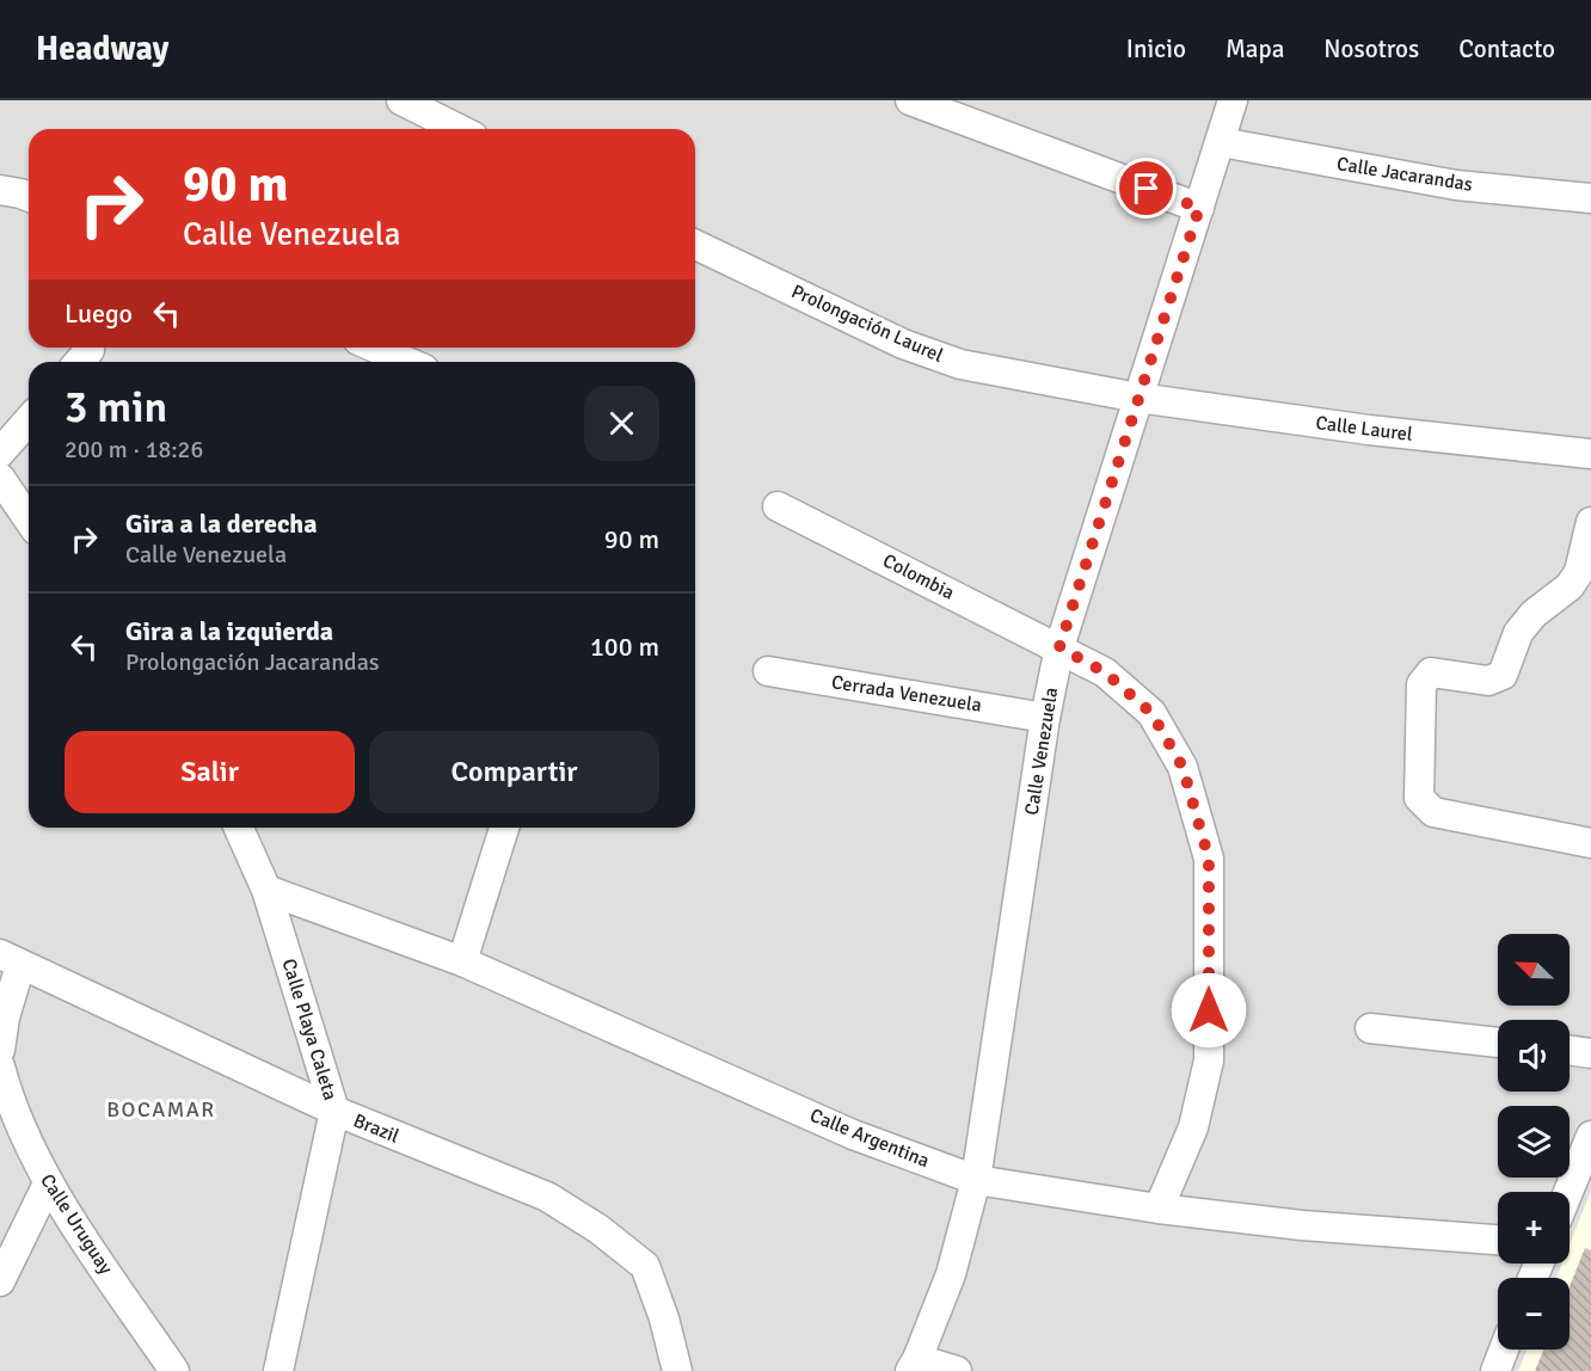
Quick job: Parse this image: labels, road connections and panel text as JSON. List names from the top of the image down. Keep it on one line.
{"streets":{"street":["Calle Jacarandas","Prolongación Laurel","Calle Laurel","Colombia","Cerrada Venezuela","Calle Venezuela","Calle Playa Caleta","Brazil","Calle Argentina","Calle Uruguay"]},"crossings":[["Calle Jacarandas","Calle Venezuela"],["Prolongación Laurel","Calle Laurel"],["Prolongación Laurel","Calle Venezuela"],["Calle Laurel","Calle Venezuela"],["Colombia","Calle Venezuela"],["Colombia","Calle Argentina"],["Cerrada Venezuela","Calle Venezuela"],["Calle Venezuela","Calle Argentina"],["Calle Playa Caleta","Brazil"],["Calle Playa Caleta","Calle Argentina"]],"districts":["BOCAMAR"],"north":"top left","page":{"header":"Headway","nav":["Inicio","Mapa","Nosotros","Contacto"],"turn":["90 m","Calle Venezuela"],"then":"Luego","heading":["3 min","200 m · 18:26"],"list":[{"name":"Gira a la derecha","note":"Calle Venezuela","value":"90 m"},{"name":"Gira a la izquierda","note":"Prolongación Jacarandas","value":"100 m"}],"buttons":["Salir","Compartir"],"map_buttons":["+","−"]}}
